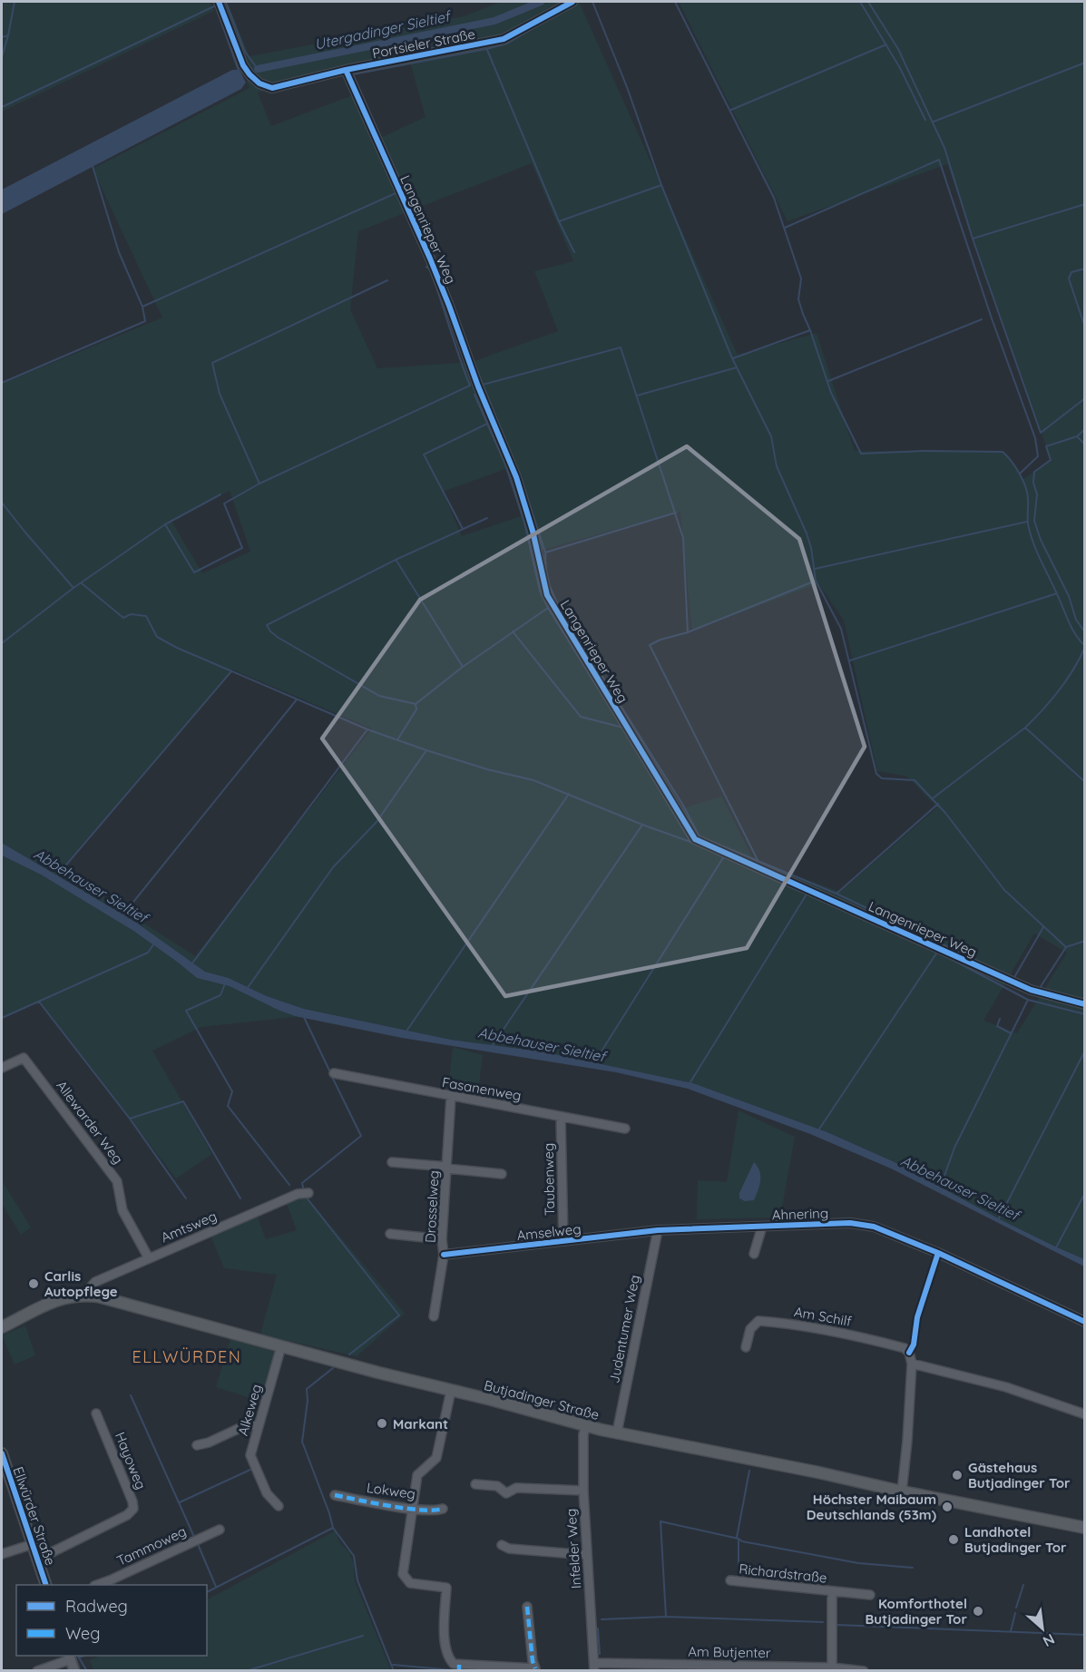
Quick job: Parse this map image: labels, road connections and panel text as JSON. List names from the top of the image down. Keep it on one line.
{"streets":{"main road":["Butjadinger Straße"],"street":["Portsieler Straße","Langenrieper Weg","Fasanenweg","Allewarder Weg","Taubenweg","Drosselweg","Ahnering","Amtsweg","Amselweg","Am Schilf","Judentumer Weg","Alkeweg","Hayoweg","Lokweg","Ellwürder Straße","Tammoweg","Infelder Weg","Richardstraße","Am Butjenter"]},"crossings":[["Portsieler Straße","Langenrieper Weg"],["Fasanenweg","Taubenweg"],["Fasanenweg","Drosselweg"],["Allewarder Weg","Amtsweg"],["Taubenweg","Amselweg"],["Drosselweg","Amselweg"],["Ahnering","Amselweg"],["Ahnering","Judentumer Weg"],["Amtsweg","Butjadinger Straße"],["Amselweg","Judentumer Weg"],["Judentumer Weg","Butjadinger Straße"],["Butjadinger Straße","Alkeweg"],["Butjadinger Straße","Infelder Weg"],["Hayoweg","Ellwürder Straße"],["Infelder Weg","Am Butjenter"],["Richardstraße","Am Butjenter"]],"districts":["ELLWÜRDEN"],"water":["Utergadinger Sieltief","Abbehauser Sieltief"],"places":["Carlis Autopflege","Markant","Gästehaus Butjadinger Tor","Höchster Maibaum Deutschlands (53m)","Landhotel Butjadinger Tor","Komforthotel Butjadinger Tor"],"legend":["Radweg","Weg"],"north":"bottom right"}
